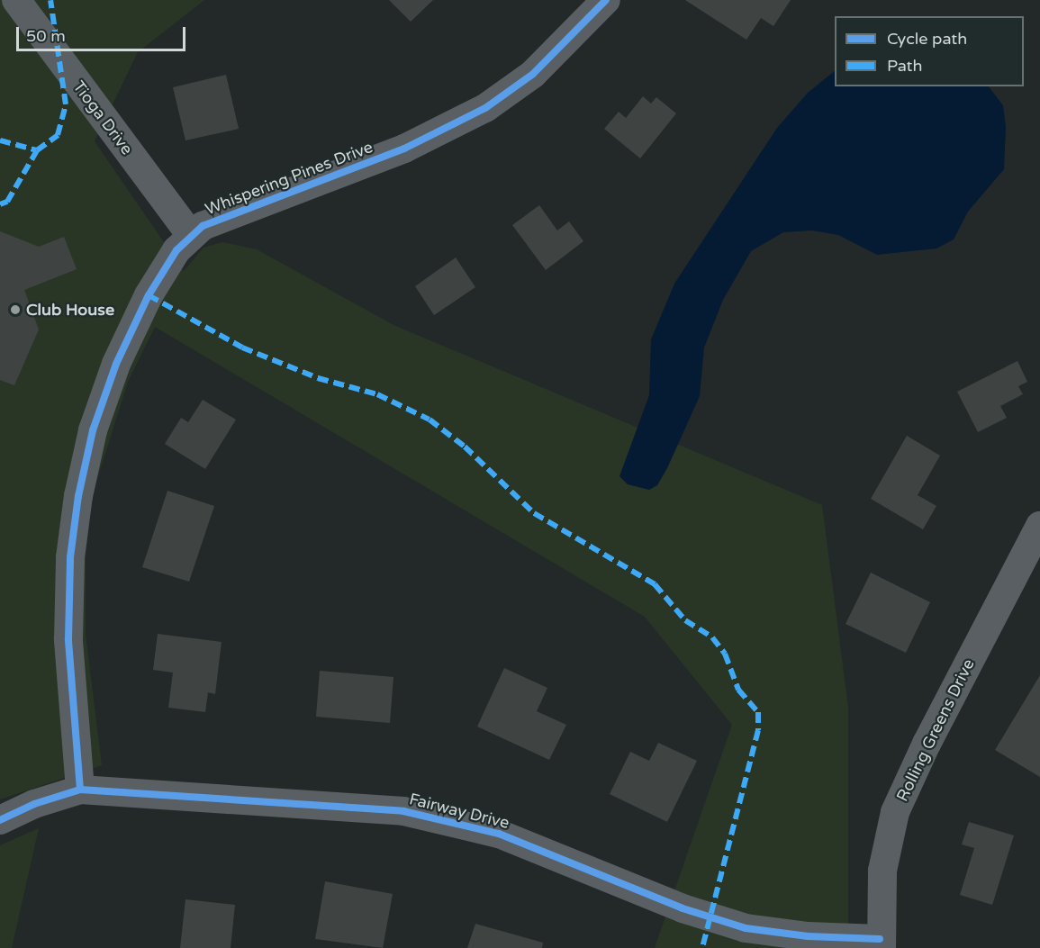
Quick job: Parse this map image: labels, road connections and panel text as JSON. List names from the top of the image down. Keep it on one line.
{"streets":{"street":["Tioga Drive","Whispering Pines Drive","Rolling Greens Drive","Fairway Drive"]},"crossings":[["Tioga Drive","Whispering Pines Drive"],["Whispering Pines Drive","Fairway Drive"],["Rolling Greens Drive","Fairway Drive"]],"places":["Club House"],"legend":["Cycle path","Path"],"scale_bar":"50 m"}
